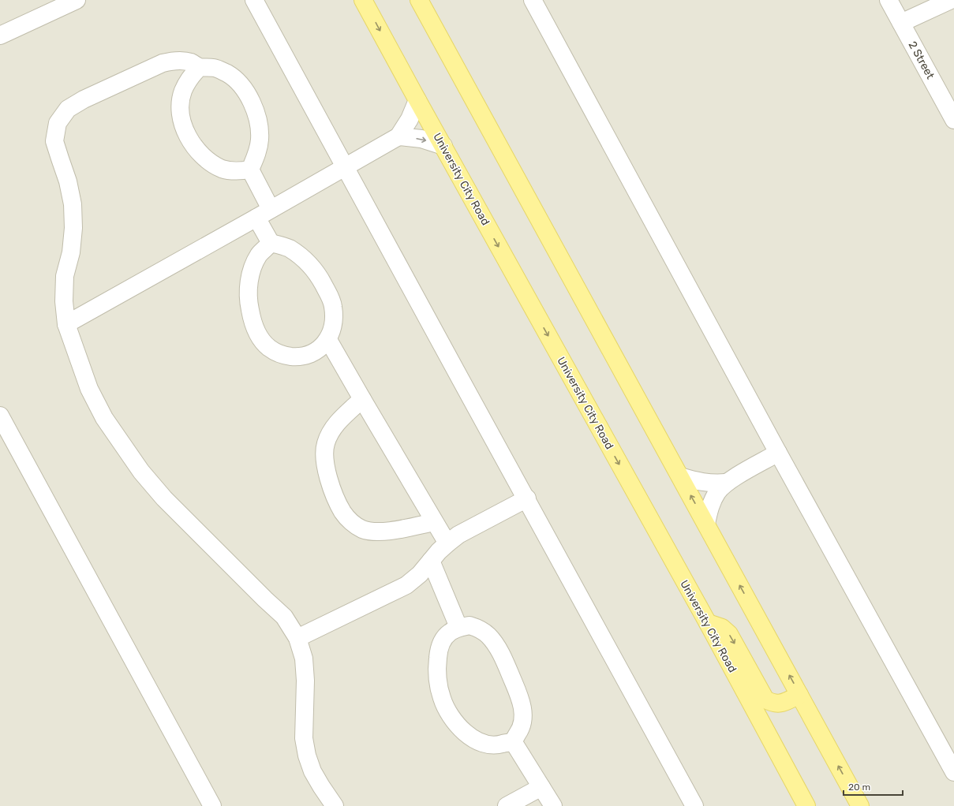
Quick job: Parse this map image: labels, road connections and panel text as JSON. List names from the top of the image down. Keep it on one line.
{"streets":{"main road":["University City Road"],"street":["2 Street"]},"scale_bar":"20 m"}
